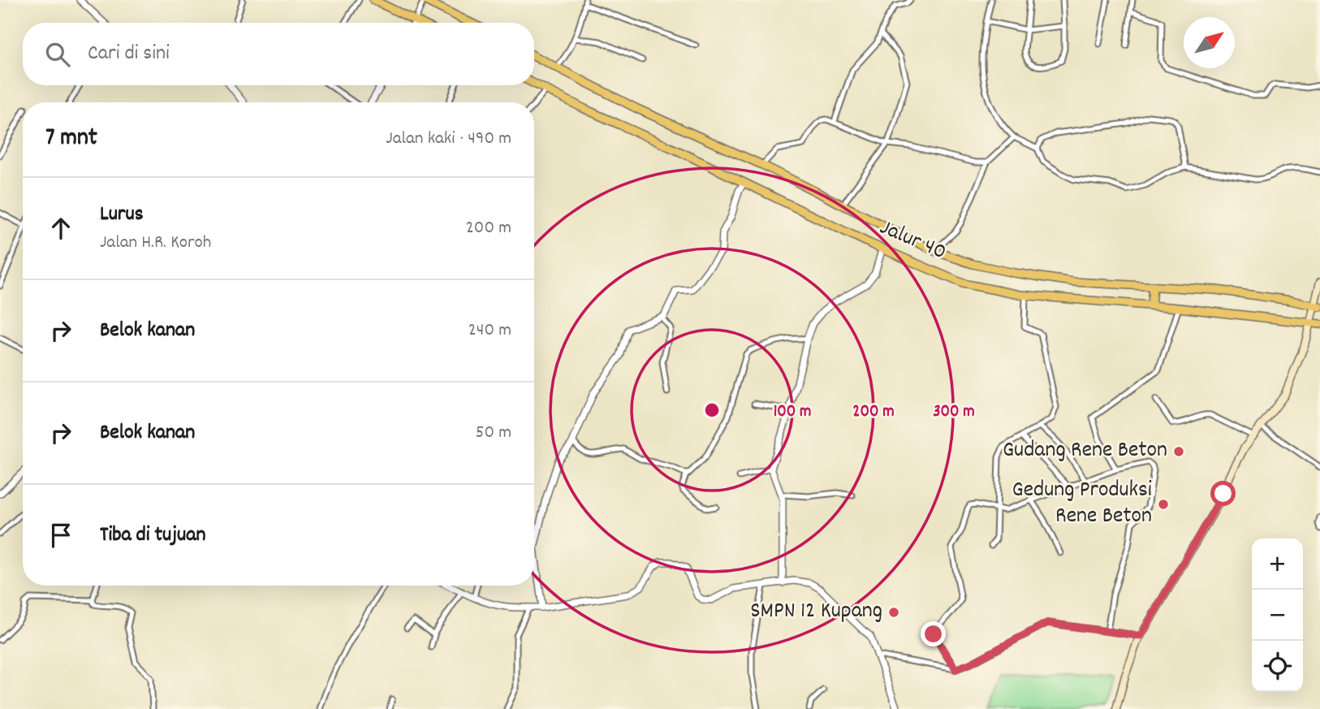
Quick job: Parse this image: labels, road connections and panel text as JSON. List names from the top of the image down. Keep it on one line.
{"streets":{"highway":["Jalur 40"]},"places":["Gudang Rene Beton","Gedung Produksi Rene Beton","SMPN 12 Kupang"],"north":"top right","page":{"search":"Cari di sini","heading":["7 mnt","Jalan kaki · 490 m"],"list":[["Lurus","Jalan H.R. Koroh","200 m"],["Belok kanan","240 m"],["Belok kanan","50 m"],"Tiba di tujuan"],"map_buttons":["+","−"]},"rings":["100 m","200 m","300 m"]}
